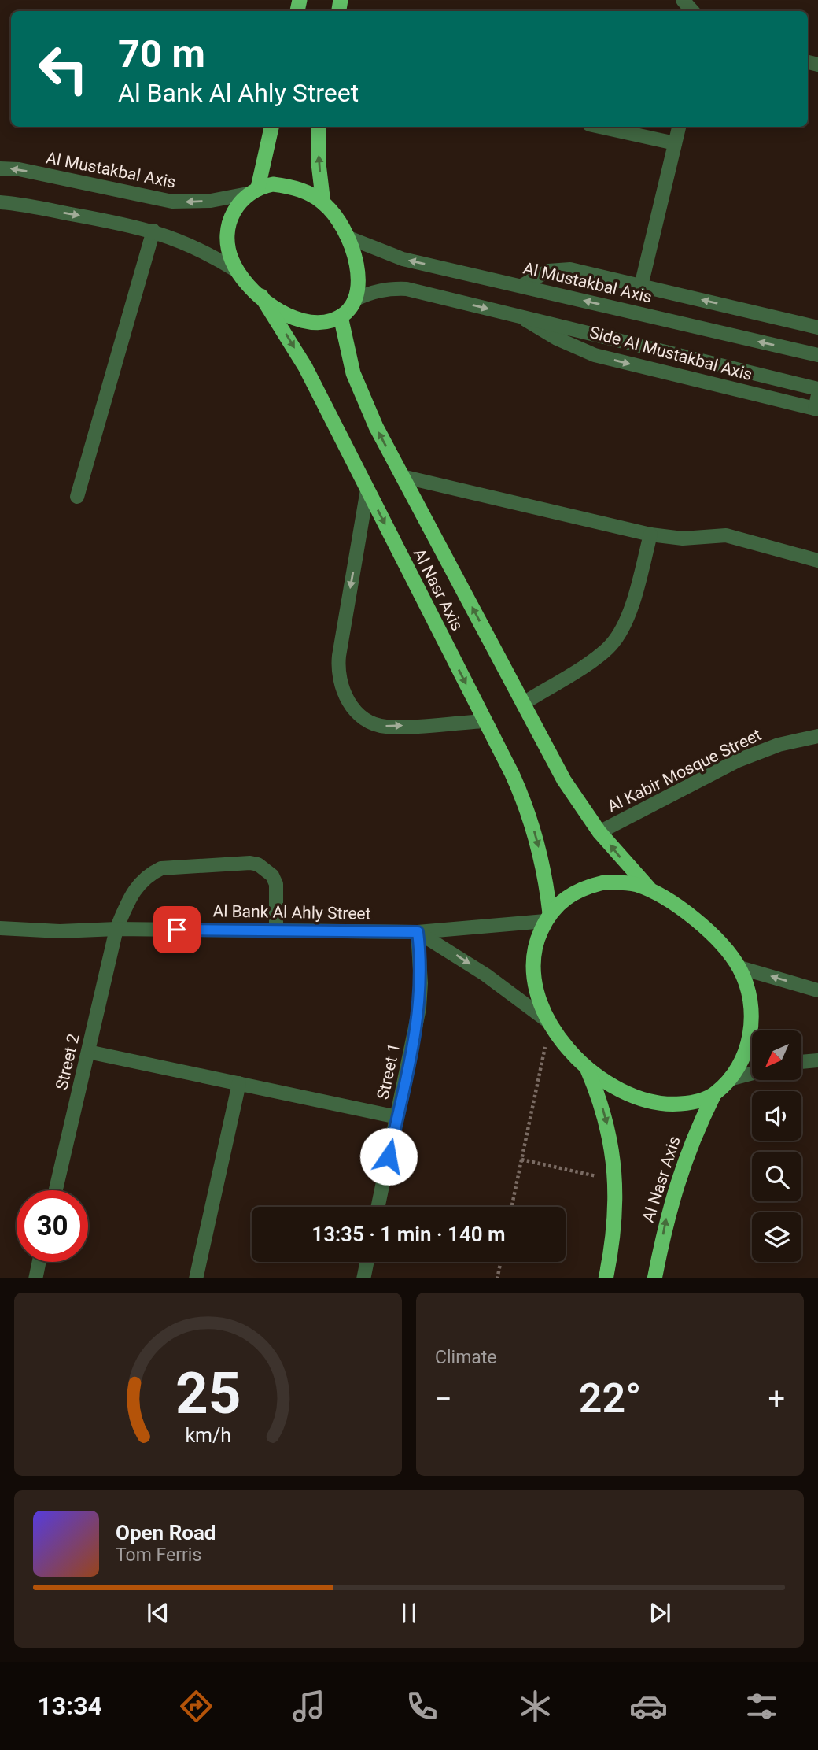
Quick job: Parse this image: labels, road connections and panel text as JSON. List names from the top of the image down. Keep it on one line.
{"streets":{"highway":["Al Nasr Axis"],"street":["Al Mustakbal Axis","Side Al Mustakbal Axis","Al Kabir Mosque Street","Al Bank Al Ahly Street","Street 2","Street 1"]},"crossings":[["Al Mustakbal Axis","Al Nasr Axis"],["Al Nasr Axis","Al Kabir Mosque Street"],["Al Nasr Axis","Al Bank Al Ahly Street"],["Al Bank Al Ahly Street","Street 2"],["Al Bank Al Ahly Street","Street 1"]],"north":"bottom left","page":{"turn":["70 m","Al Bank Al Ahly Street"],"limit":"30","trip":"13:35 · 1 min · 140 m","tile":"Climate","heat":["−","22°","+"],"song":["Open Road","Tom Ferris"],"tabs":"13:34","gauge":["25","km/h"]}}
